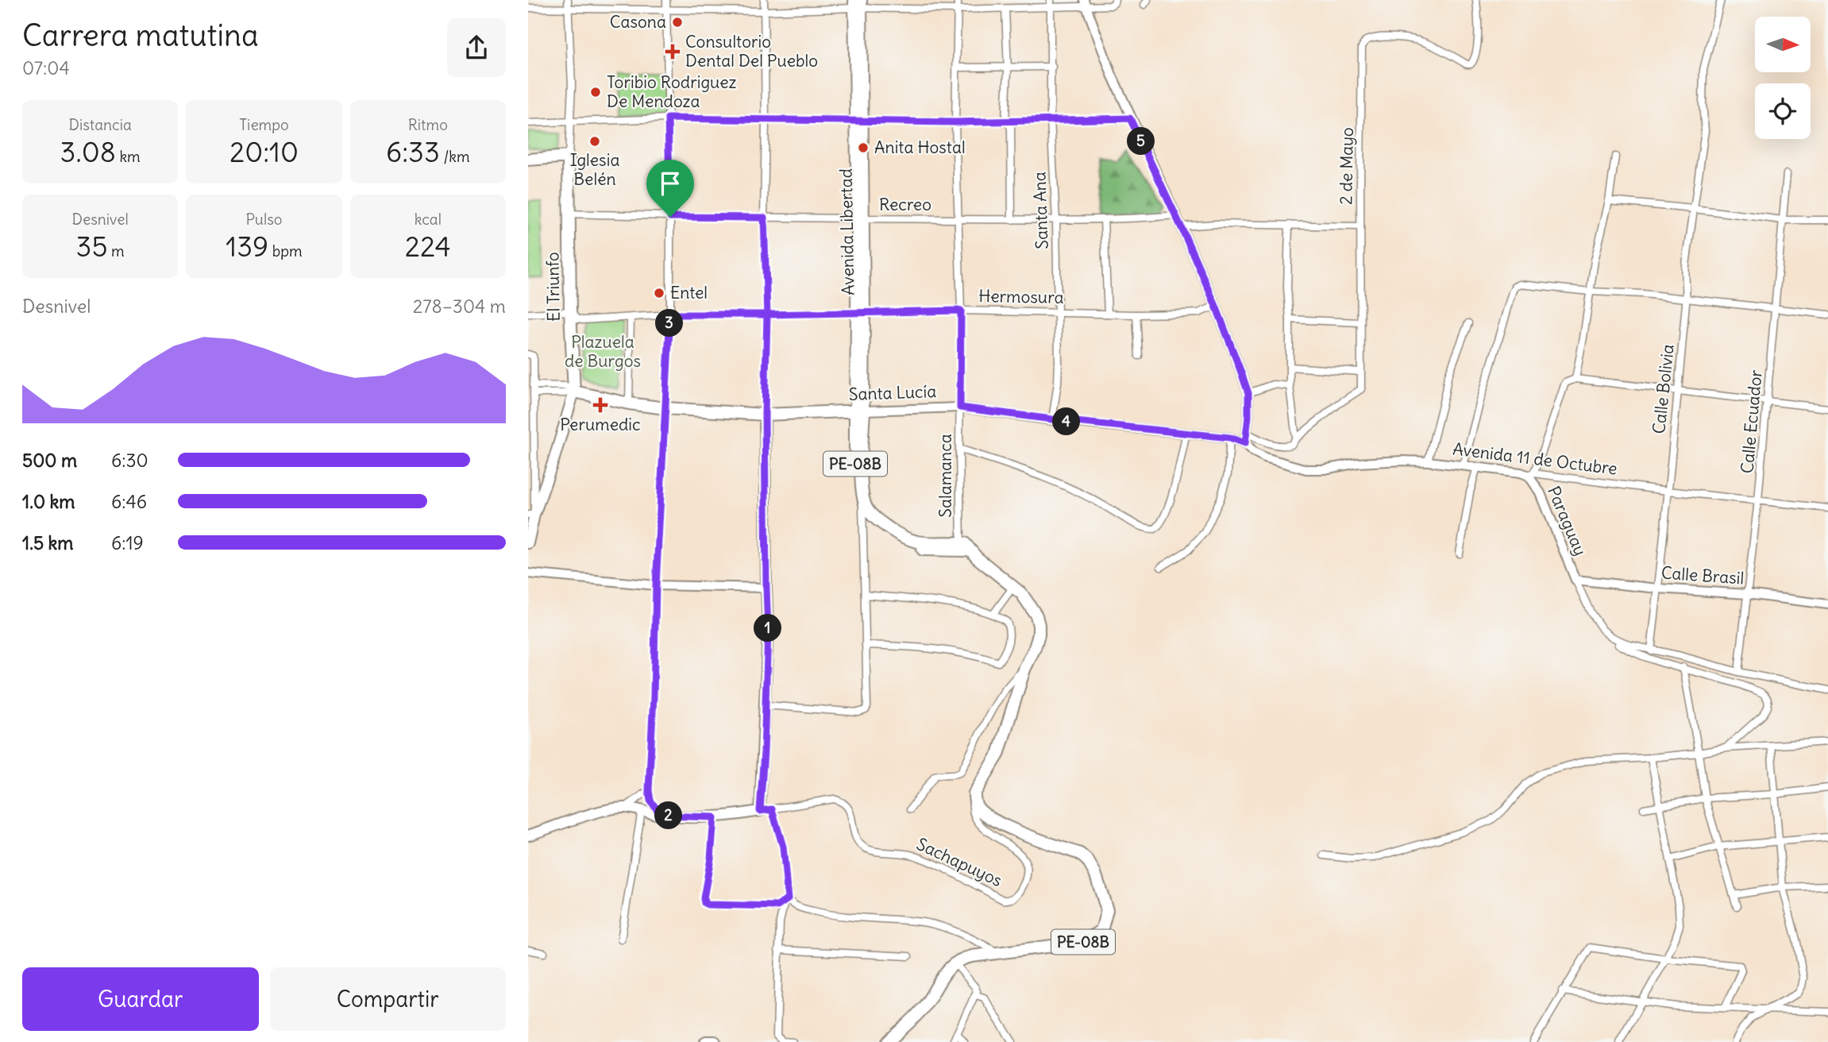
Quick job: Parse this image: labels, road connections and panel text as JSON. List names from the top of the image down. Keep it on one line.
{"streets":{"highway":["Avenida Libertad","El Triunfo","Santa Lucía","PE-08B"],"main road":["Sachapuyos"],"street":["2 de Mayo","Recreo","Santa Ana","Hermosura","Calle Bolivia","Calle Ecuador","Avenida 11 de Octubre","Salamanca","Paraguay","Calle Brasil"]},"crossings":[["Recreo","Santa Ana"],["Recreo","Avenida Libertad"],["Recreo","El Triunfo"],["Recreo","Salamanca"],["Santa Ana","Hermosura"],["Santa Ana","Santa Lucía"],["Avenida Libertad","Hermosura"],["Avenida Libertad","Santa Lucía"],["Avenida Libertad","PE-08B"],["El Triunfo","Hermosura"],["El Triunfo","Santa Lucía"],["Hermosura","Salamanca"],["Calle Bolivia","Avenida 11 de Octubre"],["Calle Bolivia","Calle Brasil"],["Santa Lucía","Avenida 11 de Octubre"],["Santa Lucía","Salamanca"],["Calle Ecuador","Avenida 11 de Octubre"],["Calle Ecuador","Calle Brasil"],["Avenida 11 de Octubre","Paraguay"],["PE-08B","Salamanca"],["PE-08B","Sachapuyos"],["Paraguay","Calle Brasil"]],"parks":["Plazuela de Burgos"],"places":{"other":["Casona","Toribio Rodriguez De Mendoza","Iglesia Belén","Anita Hostal","Entel"],"health":["Consultorio Dental Del Pueblo","Perumedic"]},"north":"right","page":{"heading":["Carrera matutina","07:04"],"stats":[["Distancia","3.08 km"],["Tiempo","20:10"],["Ritmo","6:33 /km"],["Desnivel","35 m"],["Pulso","139 bpm"],["kcal","224"]],"pins":["5","3","4","1","2"],"chart":["Desnivel","278–304 m"],"list":[{"name":"500 m","note":"6:30"},{"name":"1.0 km","note":"6:46"},{"name":"1.5 km","note":"6:19"}],"buttons":["Guardar","Compartir"]}}
